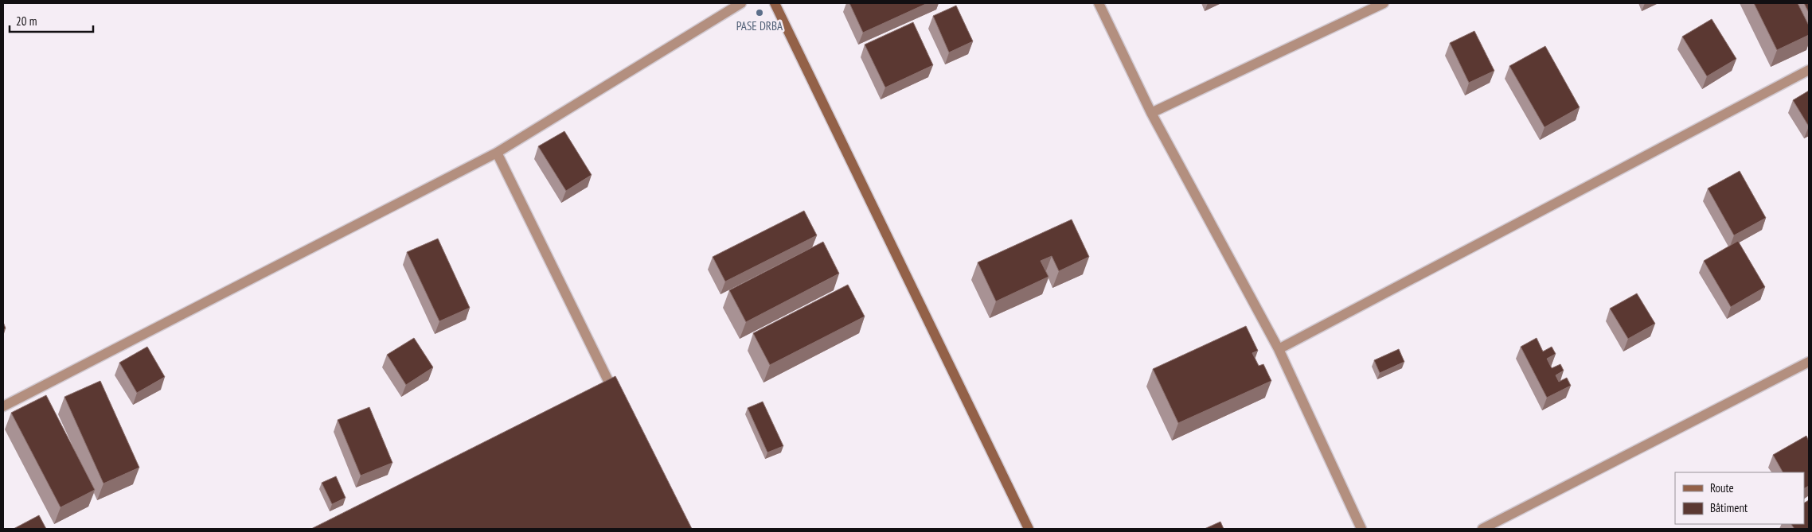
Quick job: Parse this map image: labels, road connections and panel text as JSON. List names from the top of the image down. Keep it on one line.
{"places":["PASE DRBA"],"legend":["Route","Bâtiment"],"scale_bar":"20 m"}
